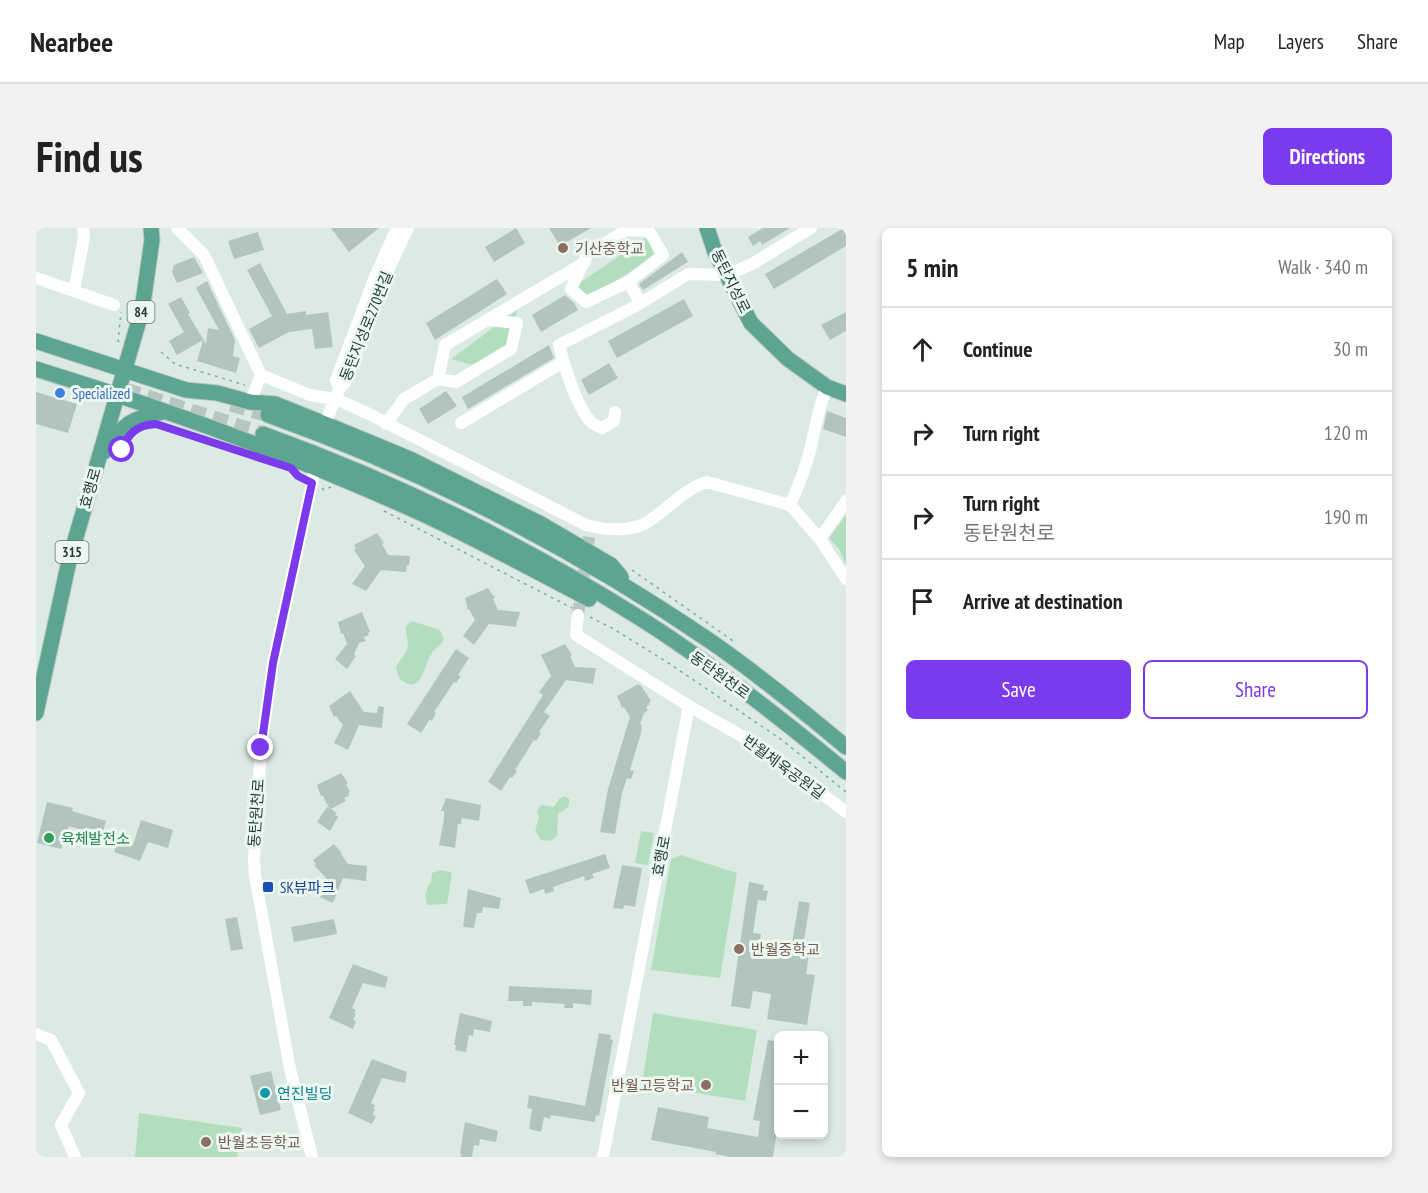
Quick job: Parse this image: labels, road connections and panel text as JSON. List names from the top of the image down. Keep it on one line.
{"streets":{"main road":["동탄지성로","84","효행로","315","동탄원천로"],"street":["동탄지성로270번길","반월체육공원길"]},"crossings":[["효행로","반월체육공원길"]],"places":{"other":["기산중학교","Specialized","육체발전소","반월중학교","반월고등학교","연진빌딩","반월초등학교"],"transit":["SK뷰파크"]},"page":{"header":"Nearbee","nav":["Map","Layers","Share"],"buttons":["Directions",["Save","Share"]],"title":"Find us","heading":["5 min","Walk · 340 m"],"list":[["Continue","30 m"],["Turn right","120 m"],["Turn right","동탄원천로","190 m"],"Arrive at destination"],"map_buttons":["+","−"]}}
